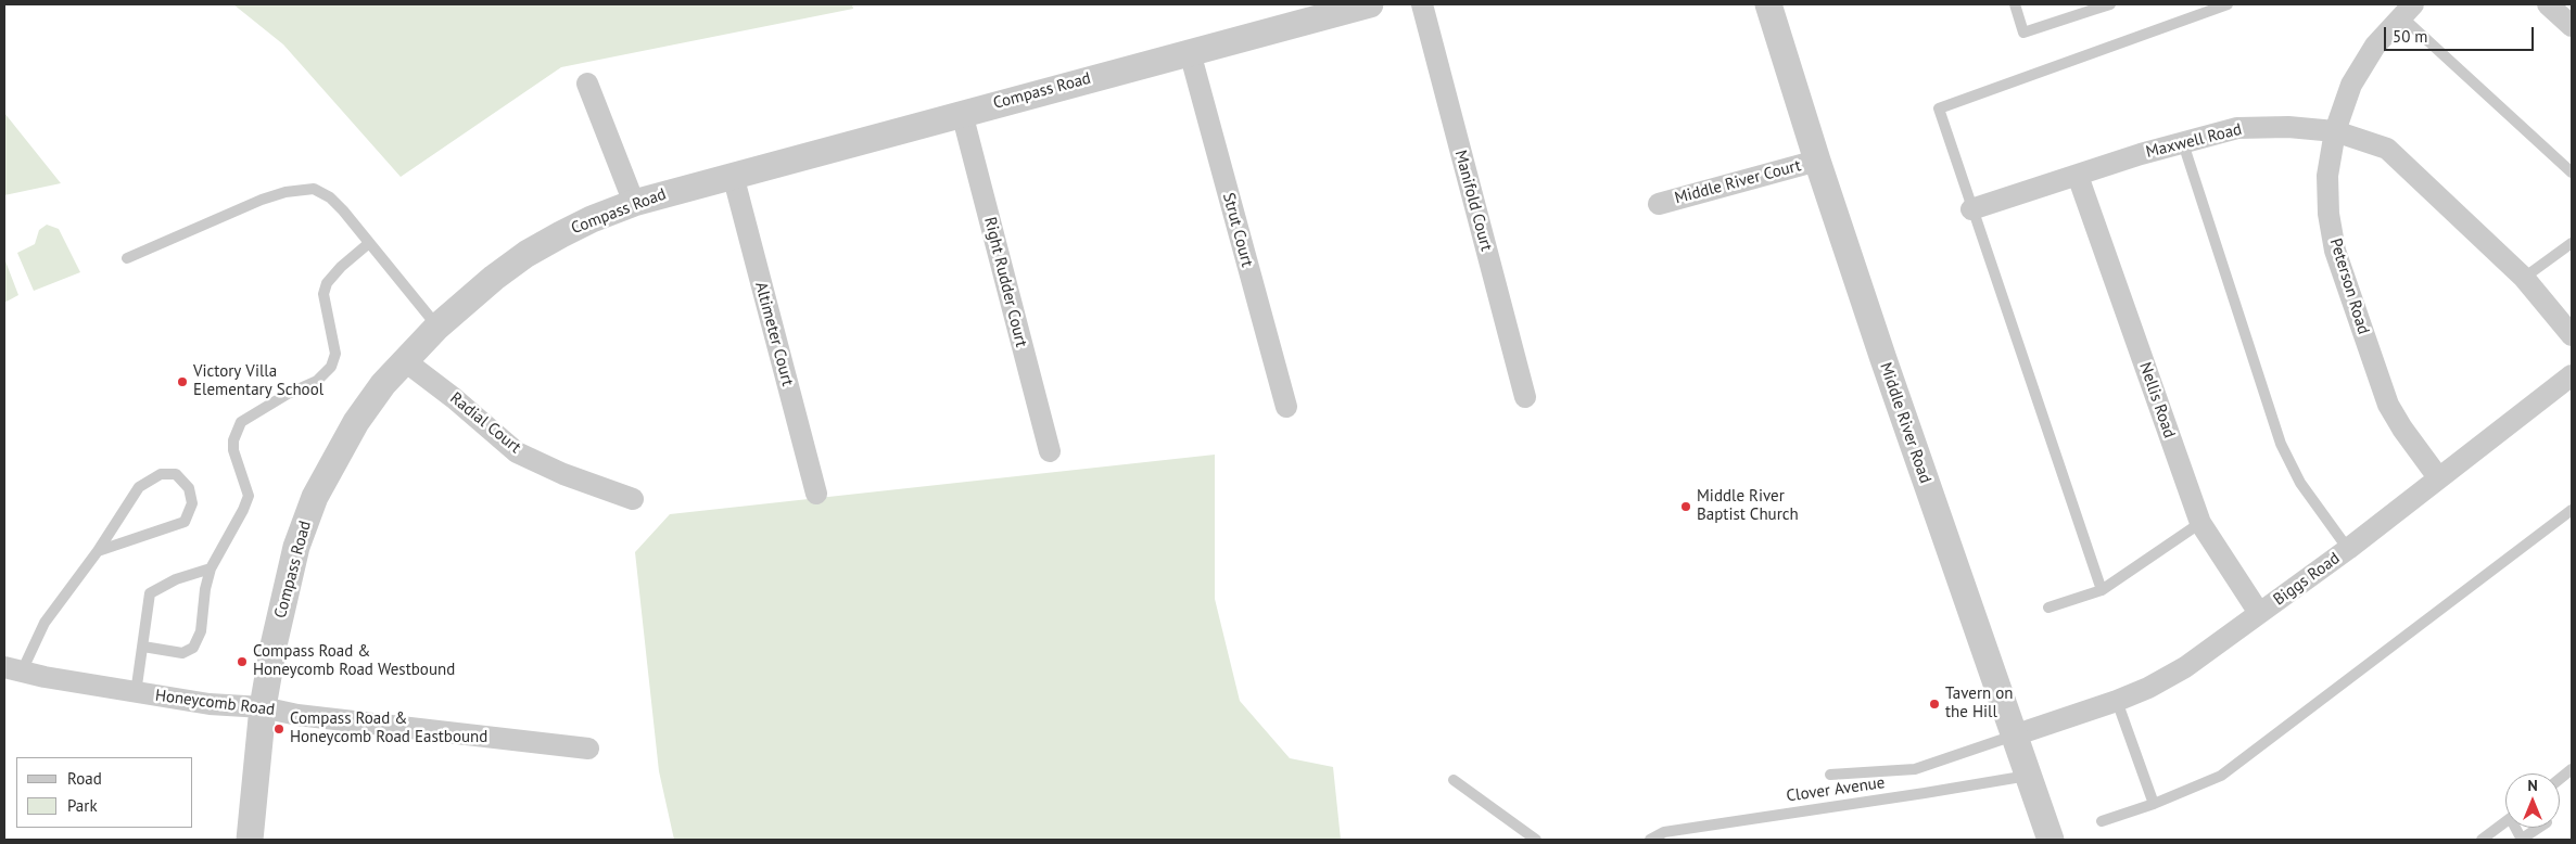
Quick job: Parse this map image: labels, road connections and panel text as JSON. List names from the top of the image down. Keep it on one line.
{"streets":{"street":["Compass Road","Maxwell Road","Middle River Court","Manifold Court","Strut Court","Right Rudder Court","Peterson Road","Altimeter Court","Nellis Road","Radial Court","Middle River Road","Biggs Road","Honeycomb Road"],"lane":["Clover Avenue"]},"crossings":[["Compass Road","Strut Court"],["Compass Road","Right Rudder Court"],["Compass Road","Altimeter Court"],["Compass Road","Radial Court"],["Compass Road","Honeycomb Road"],["Maxwell Road","Peterson Road"],["Maxwell Road","Nellis Road"],["Middle River Court","Middle River Road"],["Peterson Road","Biggs Road"],["Nellis Road","Biggs Road"],["Middle River Road","Biggs Road"],["Middle River Road","Clover Avenue"]],"places":["Victory Villa Elementary School","Middle River Baptist Church","Compass Road & Honeycomb Road Westbound","Tavern on the Hill","Compass Road & Honeycomb Road Eastbound"],"legend":["Road","Park"],"scale_bar":"50 m","north":"top"}
